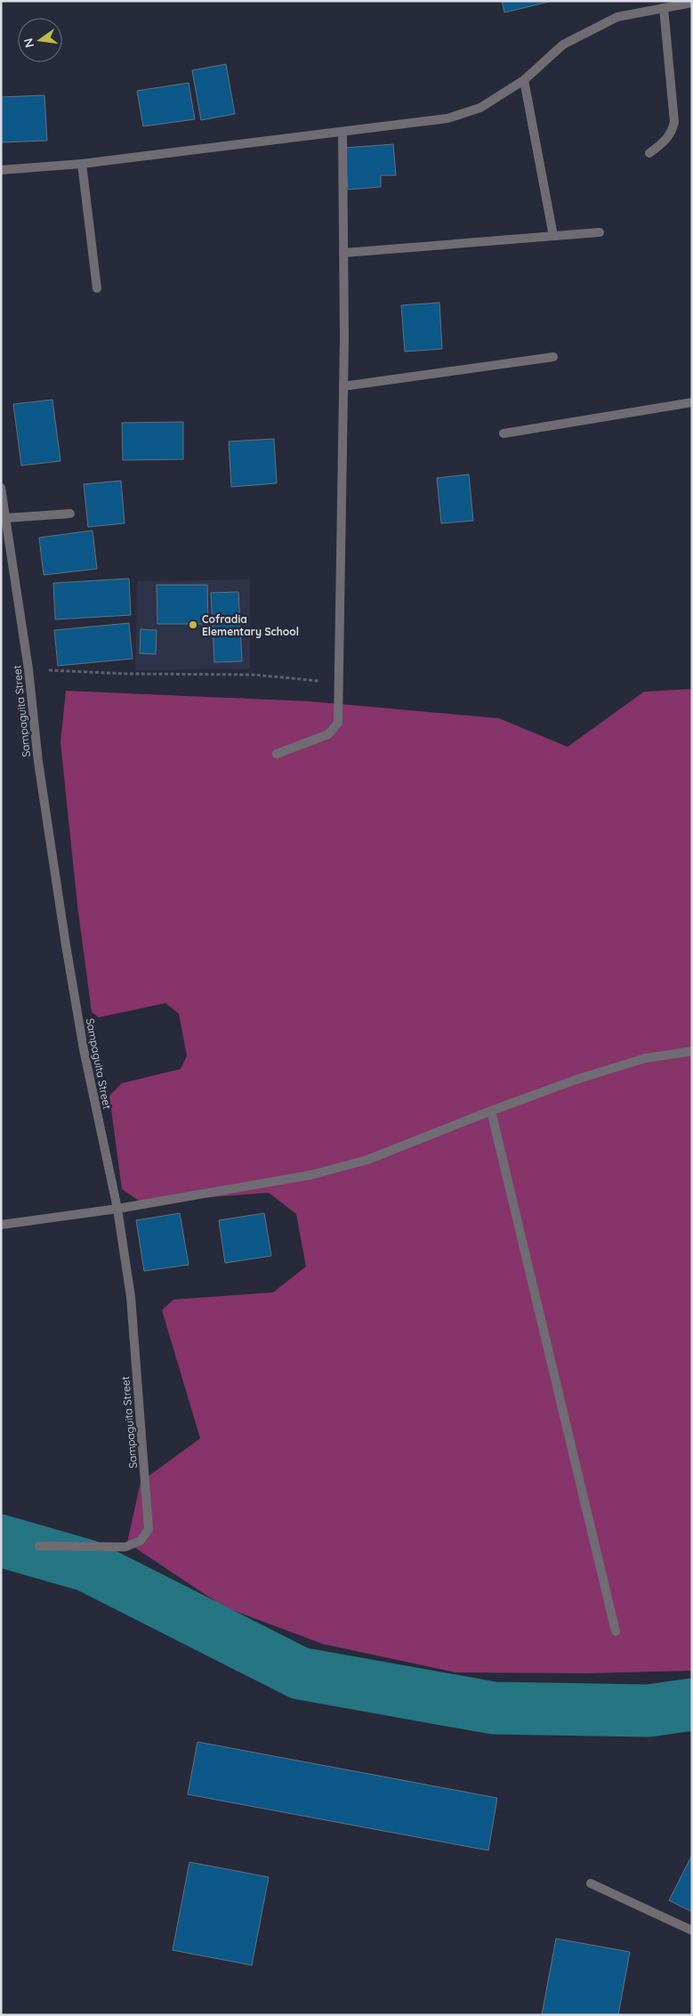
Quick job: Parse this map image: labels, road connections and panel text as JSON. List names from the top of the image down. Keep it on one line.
{"streets":{"street":["Sampaguita Street"]},"places":["Cofradia Elementary School"],"north":"left"}
